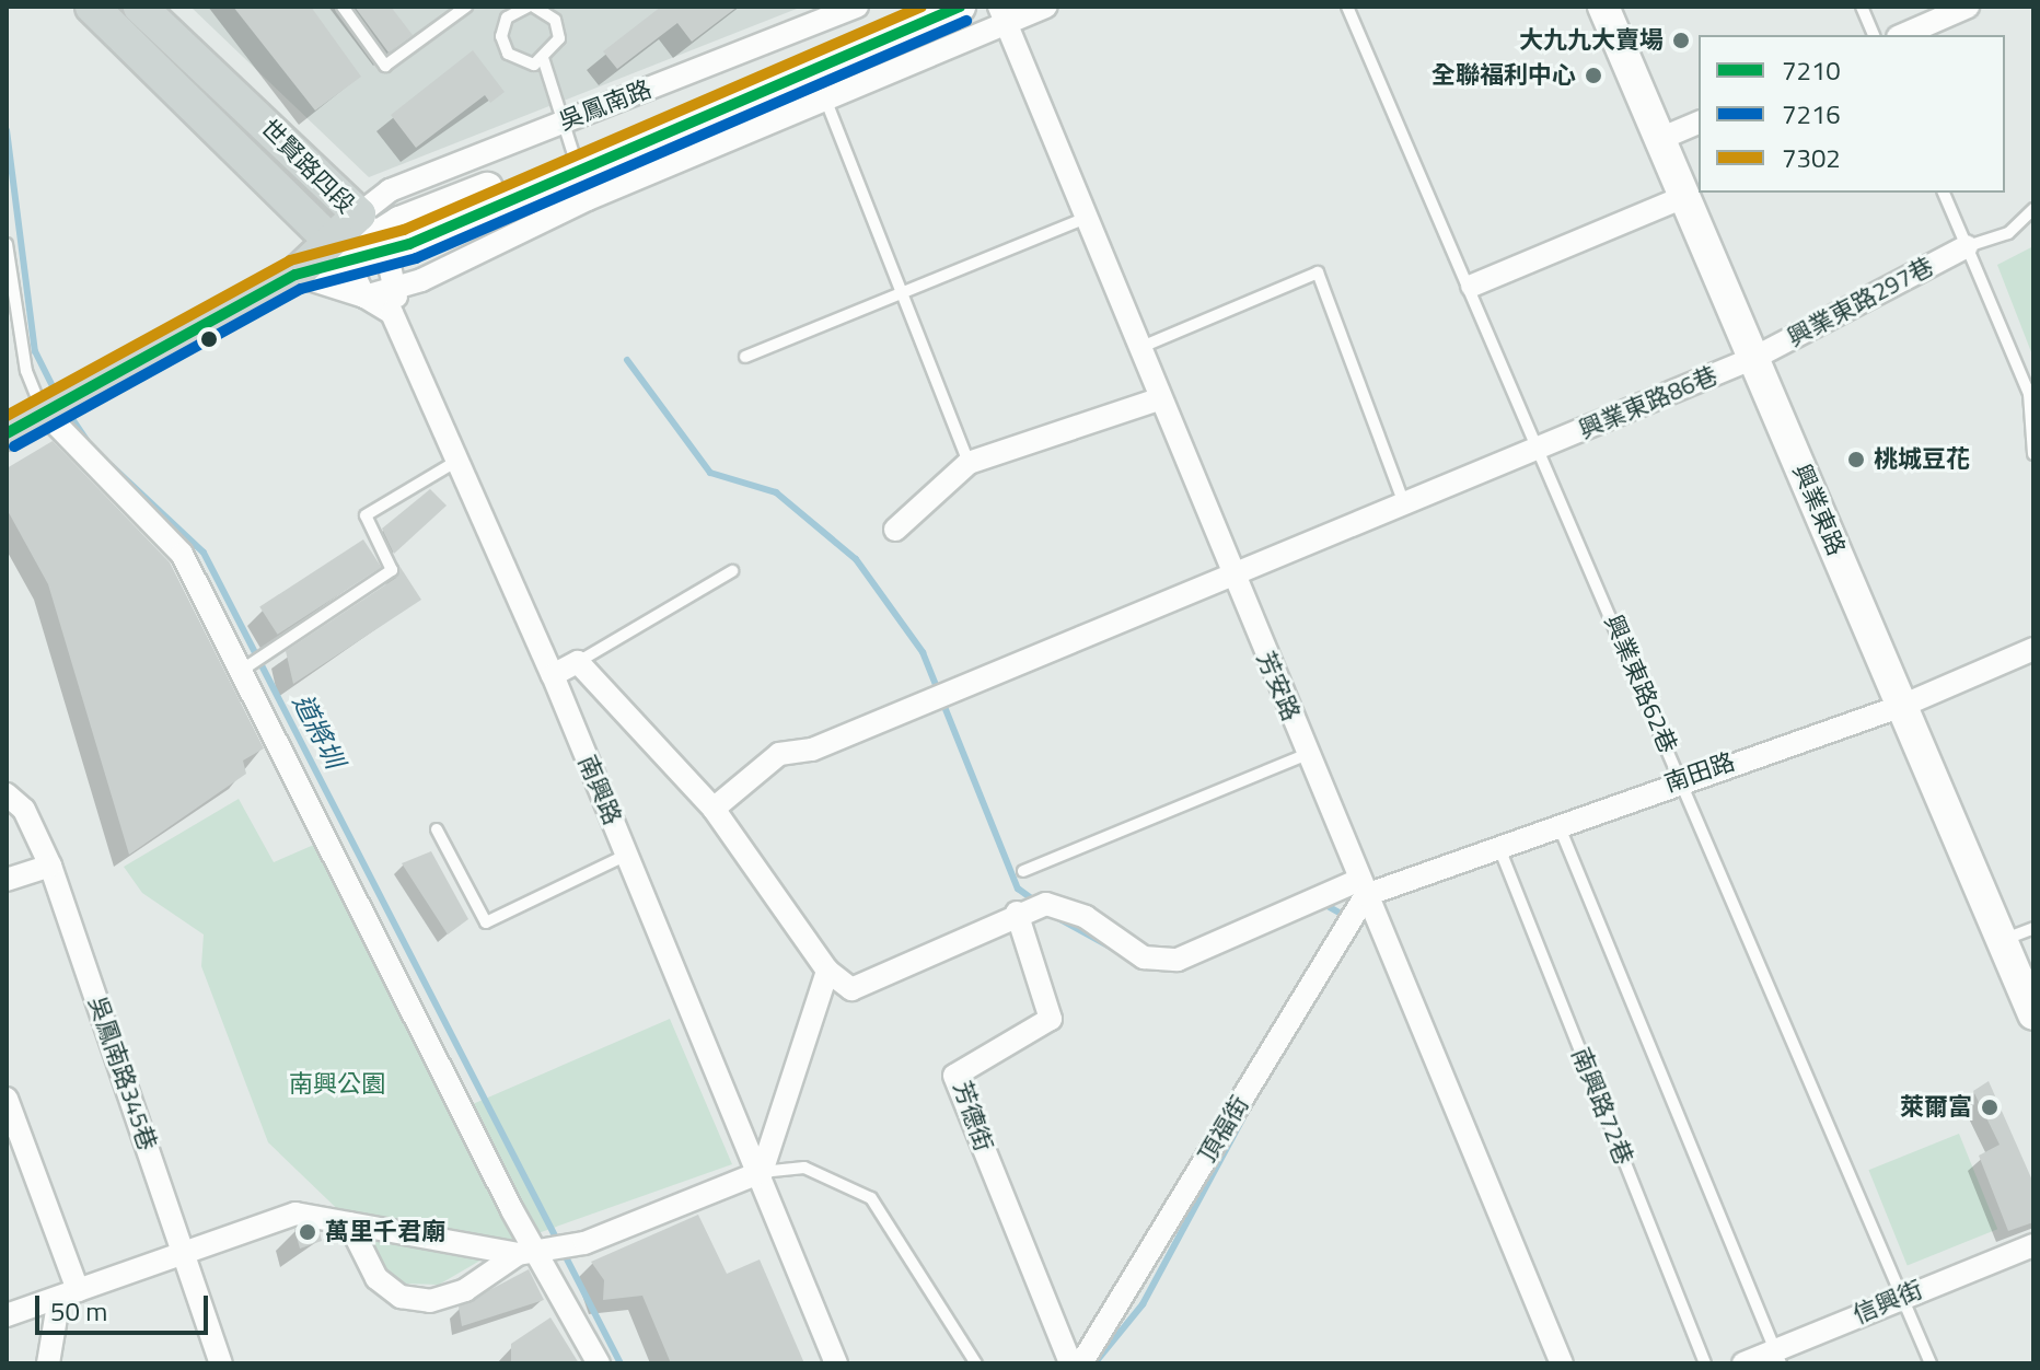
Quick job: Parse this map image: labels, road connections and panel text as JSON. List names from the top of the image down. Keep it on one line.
{"streets":{"main road":["世賢路四段"],"street":["吳鳳南路","興業東路297巷","興業東路86巷","興業東路","芳安路","南田路","南興路","吳鳳南路345巷","芳德街","頂福街","信興街"],"lane":["興業東路62巷","南興路72巷"]},"crossings":[["吳鳳南路","世賢路四段"],["興業東路297巷","興業東路86巷"],["興業東路297巷","興業東路"],["興業東路86巷","興業東路"],["興業東路86巷","興業東路62巷"],["興業東路86巷","芳安路"],["興業東路","南田路"],["興業東路62巷","南田路"],["興業東路62巷","信興街"],["芳安路","南田路"],["芳安路","頂福街"],["南田路","南興路72巷"],["南田路","芳德街"],["南田路","頂福街"]],"water":["道將圳"],"parks":["南興公園"],"places":["大九九大賣場","全聯福利中心","桃城豆花","萊爾富","萬里千君廟"],"lines":["transit line 7210","transit line 7302","transit line 7216"],"legend":["7210","7216","7302"],"scale_bar":"50 m"}
